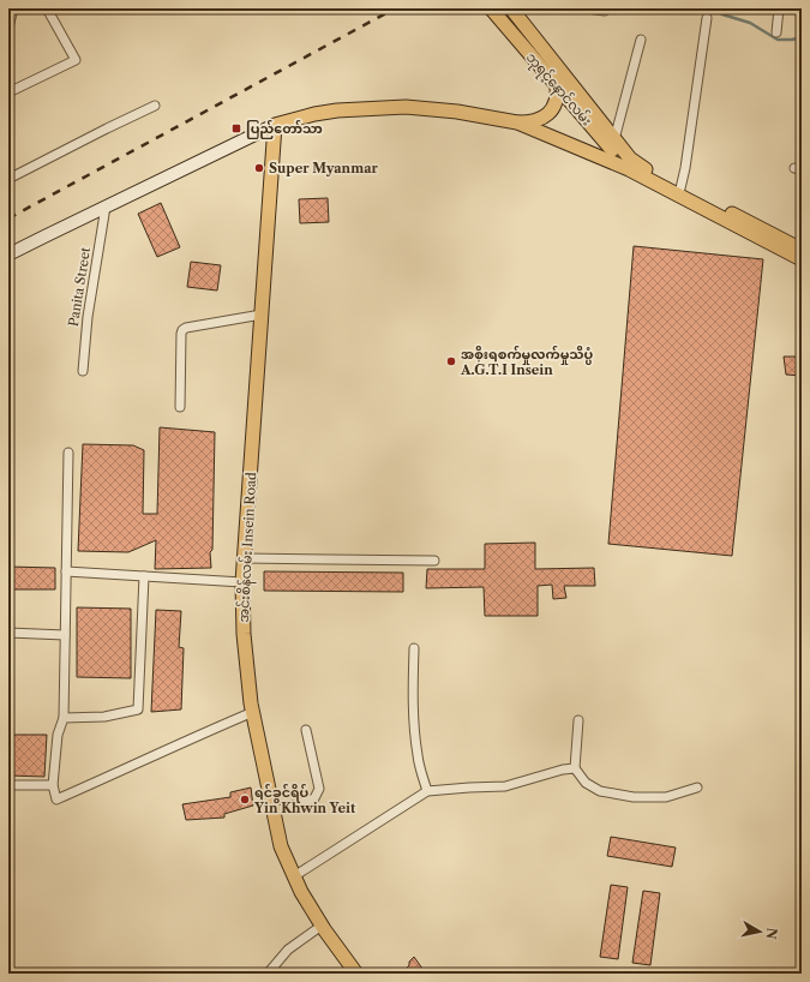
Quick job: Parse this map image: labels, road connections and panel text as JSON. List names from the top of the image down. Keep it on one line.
{"streets":{"main road":["ဘုရင့်နောင်လမ်း","အင်းစိန်လမ်း Insein Road"],"street":["Panita Street"]},"places":{"transit":["ပြည်တော်သာ"],"other":["Super Myanmar","အစိုးရစက်မှုလက်မှုသိပ္ပံ A.G.T.I Insein","ရင်ခွင်ရိပ် Yin Khwin Yeit"]},"north":"right"}
